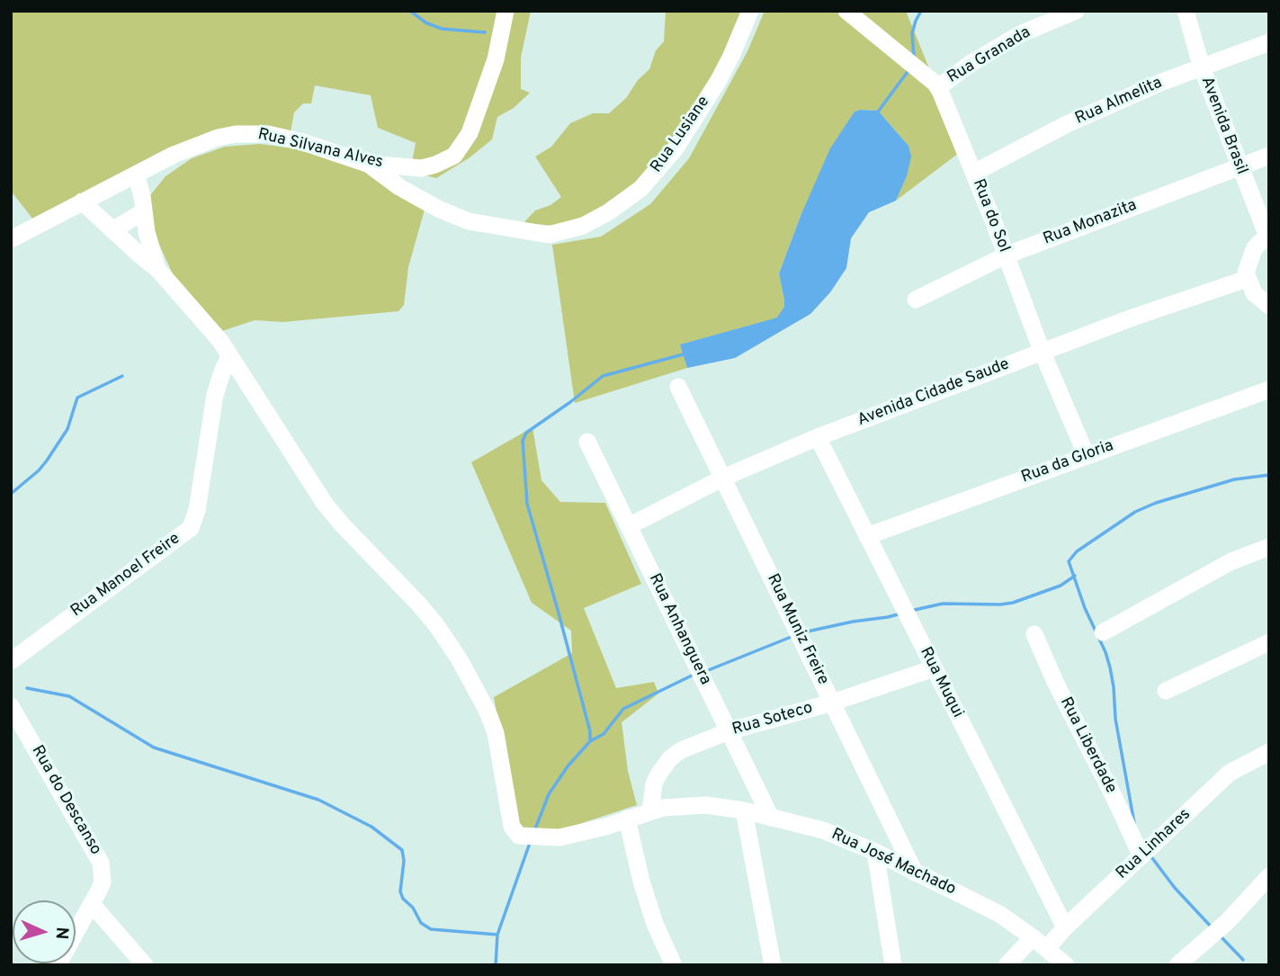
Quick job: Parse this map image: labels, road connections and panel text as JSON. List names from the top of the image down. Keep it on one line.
{"streets":{"street":["Rua Granada","Rua Almelita","Avenida Brasil","Rua Lusiane","Rua Silvana Alves","Rua do Sol","Rua Monazita","Avenida Cidade Saude","Rua da Gloria","Rua Manoel Freire","Rua Anhanguera","Rua Muniz Freire","Rua Muqui","Rua Soteco","Rua Liberdade","Rua do Descanso","Rua Linhares","Rua José Machado"]},"crossings":[["Rua Granada","Rua do Sol"],["Rua Almelita","Avenida Brasil"],["Rua Almelita","Rua do Sol"],["Avenida Brasil","Rua Monazita"],["Avenida Brasil","Avenida Cidade Saude"],["Rua Lusiane","Rua Silvana Alves"],["Rua do Sol","Rua Monazita"],["Rua do Sol","Avenida Cidade Saude"],["Rua do Sol","Rua da Gloria"],["Avenida Cidade Saude","Rua Anhanguera"],["Avenida Cidade Saude","Rua Muniz Freire"],["Avenida Cidade Saude","Rua Muqui"],["Rua da Gloria","Rua Muqui"],["Rua Manoel Freire","Rua José Machado"],["Rua Anhanguera","Rua Soteco"],["Rua Anhanguera","Rua José Machado"],["Rua Muniz Freire","Rua Soteco"],["Rua Muniz Freire","Rua José Machado"],["Rua Muqui","Rua Soteco"],["Rua Muqui","Rua Linhares"],["Rua Soteco","Rua José Machado"],["Rua Liberdade","Rua Linhares"],["Rua Linhares","Rua José Machado"]],"north":"right"}
